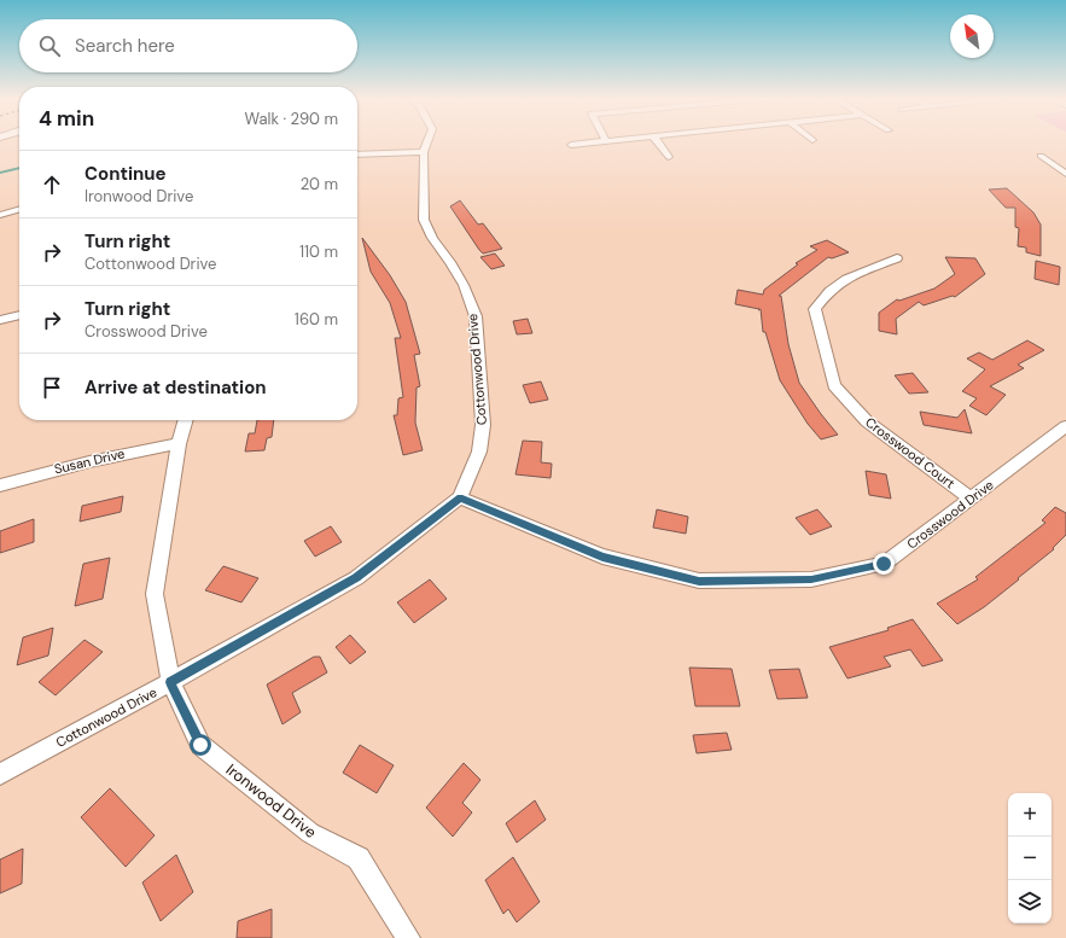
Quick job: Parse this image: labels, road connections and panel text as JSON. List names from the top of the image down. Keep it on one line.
{"streets":{"street":["Cottonwood Drive","Crosswood Court","Susan Drive","Crosswood Drive","Ironwood Drive"]},"crossings":[["Cottonwood Drive","Crosswood Drive"],["Cottonwood Drive","Ironwood Drive"],["Crosswood Court","Crosswood Drive"],["Susan Drive","Ironwood Drive"]],"north":"top left","page":{"search":"Search here","heading":["4 min","Walk · 290 m"],"list":[["Continue","Ironwood Drive","20 m"],["Turn right","Cottonwood Drive","110 m"],["Turn right","Crosswood Drive","160 m"],"Arrive at destination"],"map_buttons":["+","−"]}}
